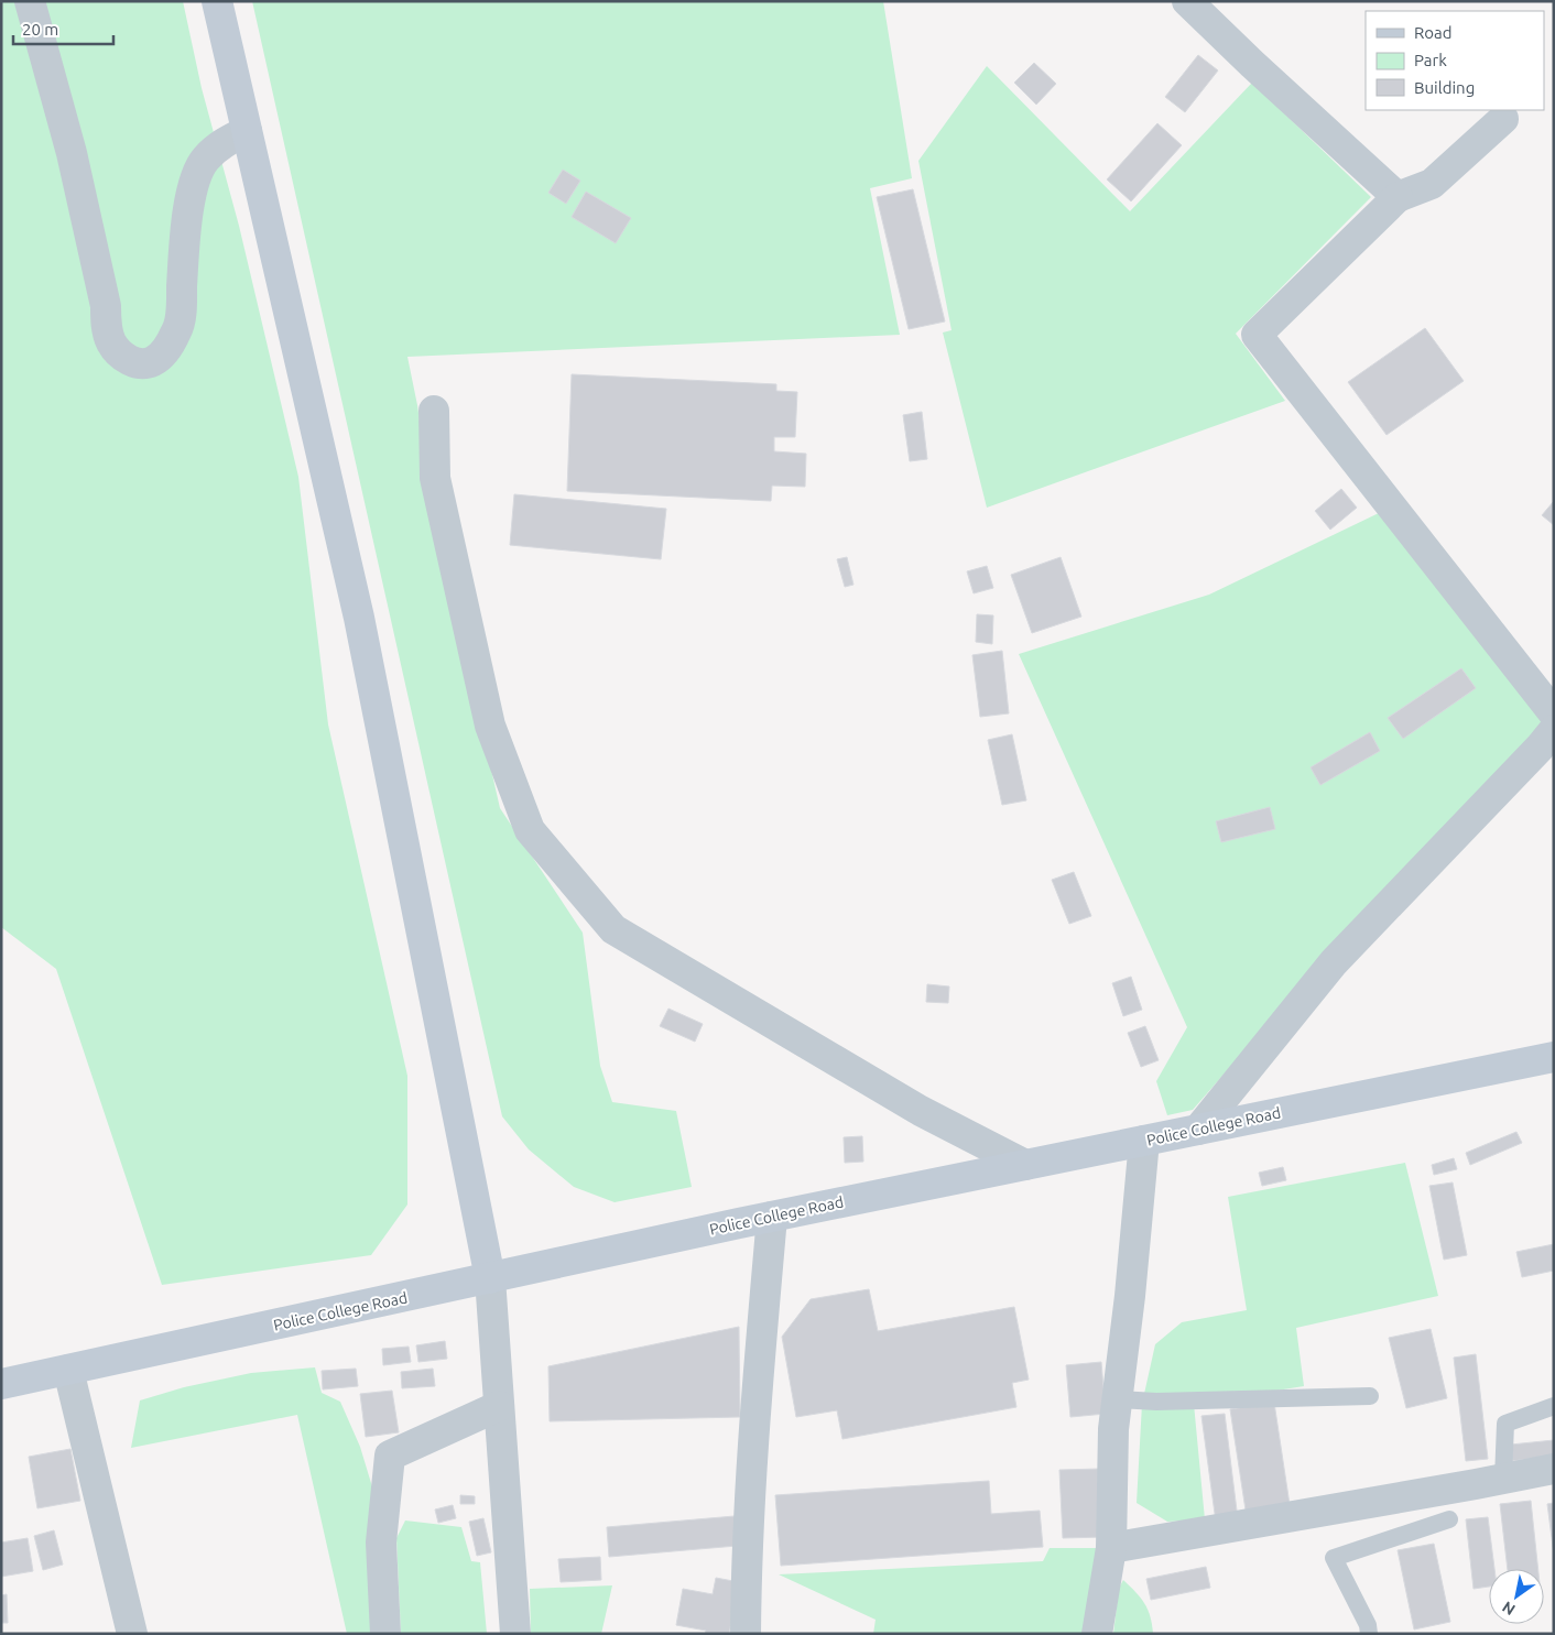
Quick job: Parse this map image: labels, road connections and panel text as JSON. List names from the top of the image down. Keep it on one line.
{"streets":{"street":["Police College Road"]},"legend":["Road","Park","Building"],"scale_bar":"20 m","north":"bottom left"}
